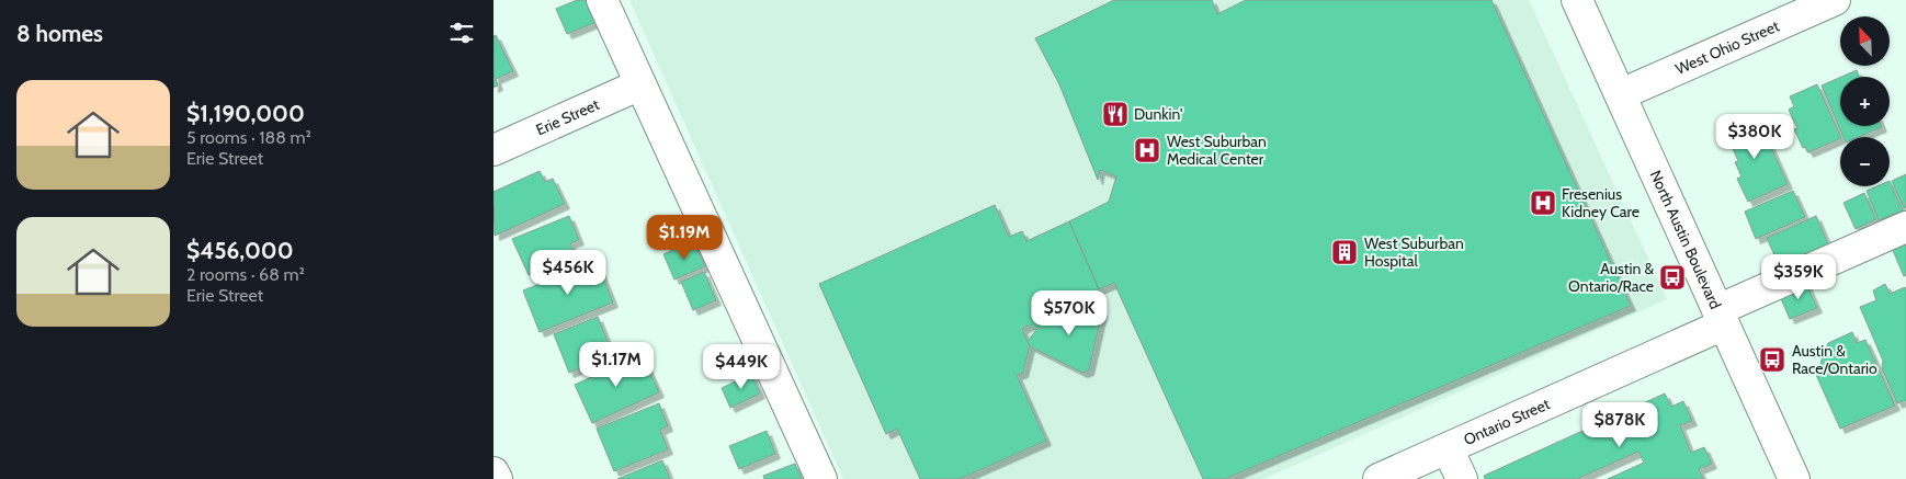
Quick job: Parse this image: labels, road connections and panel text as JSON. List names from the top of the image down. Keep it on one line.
{"streets":{"street":["West Ohio Street","Erie Street","North Austin Boulevard","Ontario Street"]},"crossings":[["West Ohio Street","North Austin Boulevard"],["North Austin Boulevard","Ontario Street"]],"places":{"restaurant":["Dunkin'"],"hospital":["West Suburban Medical Center","Fresenius Kidney Care"],"building":["West Suburban Hospital"],"bus stop":["Austin & Ontario/Race","Austin & Race/Ontario"]},"north":"top left","page":{"heading":"8 homes","map_buttons":["+","−"],"list":[{"name":"$1,190,000","note":"5 rooms · 188 m² · Erie Street"},{"name":"$456,000","note":"2 rooms · 68 m² · Erie Street"}],"price":["$380K","$1.19M","$456K","$359K","$570K","$1.17M","$449K","$878K"]}}
